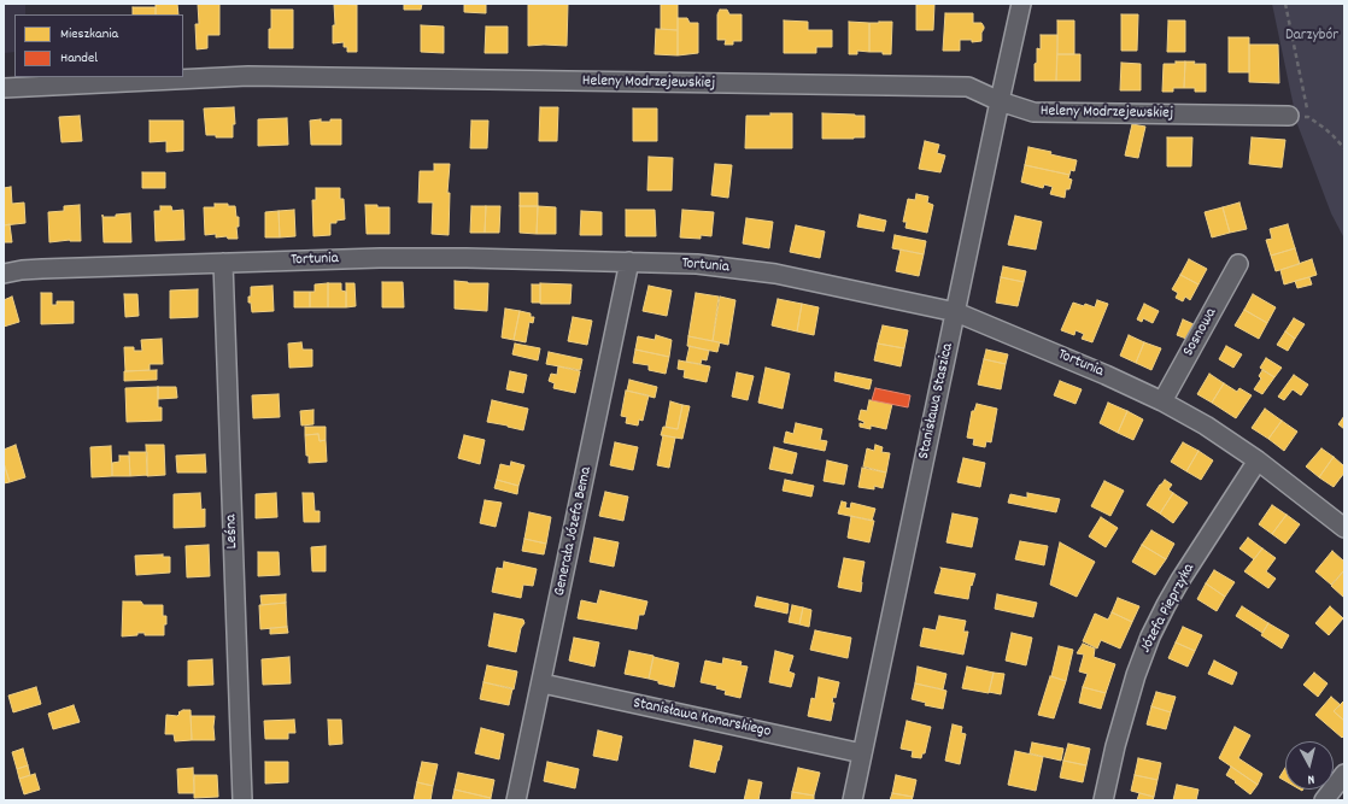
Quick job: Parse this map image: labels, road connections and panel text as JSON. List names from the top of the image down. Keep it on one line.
{"streets":{"street":["Heleny Modrzejewskiej","Tortunia","Sosnowa","Stanisława Staszica","Leśna","Generała Józefa Bema","Józefa Pieprzyka","Stanisława Konarskiego"]},"crossings":[["Heleny Modrzejewskiej","Stanisława Staszica"],["Tortunia","Sosnowa"],["Tortunia","Stanisława Staszica"],["Tortunia","Leśna"],["Tortunia","Generała Józefa Bema"],["Tortunia","Józefa Pieprzyka"],["Stanisława Staszica","Stanisława Konarskiego"],["Generała Józefa Bema","Stanisława Konarskiego"]],"parks":["Darzybór"],"legend":["Mieszkania","Handel"],"north":"bottom"}
